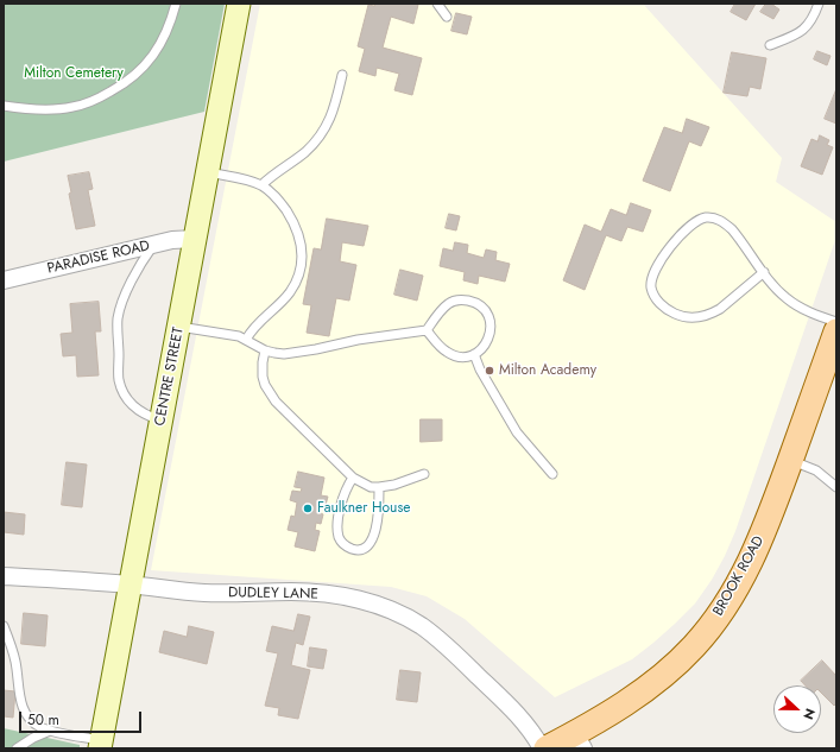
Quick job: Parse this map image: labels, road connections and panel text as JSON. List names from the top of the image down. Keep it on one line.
{"streets":{"main road":["BROOK ROAD"],"street":["PARADISE ROAD","CENTRE STREET","DUDLEY LANE"]},"crossings":[["PARADISE ROAD","CENTRE STREET"],["CENTRE STREET","DUDLEY LANE"]],"parks":["Milton Cemetery"],"places":["Milton Academy","Faulkner House"],"scale_bar":"50 m","north":"right"}
